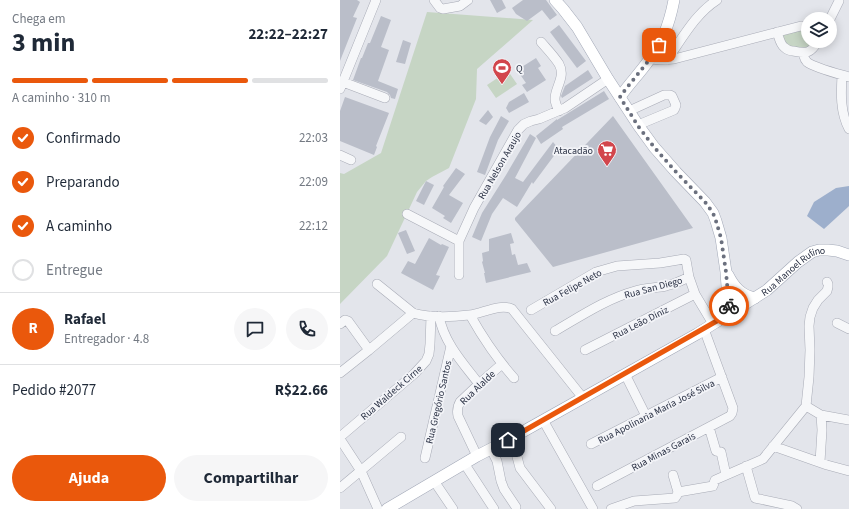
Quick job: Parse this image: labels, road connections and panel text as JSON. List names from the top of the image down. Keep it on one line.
{"streets":{"main road":["Rua Manoel Rufino"],"street":["Rua Nelson Araujo","Rua Felipe Neto","Rua San Diego","Rua Leão Diniz","Rua Alalde","Rua Waldeck Cirne","Rua Gregório Santos","Rua Apolinaria Maria José Silva","Rua Minas Garais"]},"crossings":[["Rua Manoel Rufino","Rua Felipe Neto"],["Rua Manoel Rufino","Rua Alalde"],["Rua Felipe Neto","Rua San Diego"],["Rua Felipe Neto","Rua Leão Diniz"],["Rua Felipe Neto","Rua Apolinaria Maria José Silva"],["Rua Felipe Neto","Rua Minas Garais"]],"places":{"sports":["Q"],"supermarket":["Atacadão"]},"page":{"heading":["3 min","Chega em","22:22–22:27"],"panel":["Rafael","Entregador · 4.8","Pedido #2077","R$22.66"],"bar":"A caminho · 310 m","list":[["Confirmado","22:03"],["Preparando","22:09"],["A caminho","22:12"],"Entregue"],"round":"R","buttons":["Ajuda","Compartilhar"]}}
